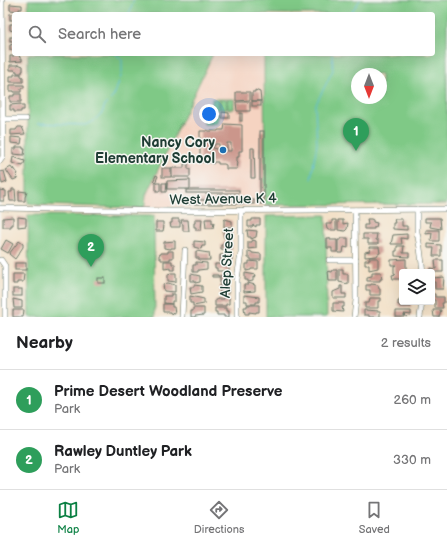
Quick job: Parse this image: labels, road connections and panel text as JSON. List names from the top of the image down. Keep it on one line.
{"streets":{"street":["West Avenue K 4","Alep Street"]},"crossings":[["West Avenue K 4","Alep Street"]],"places":["Nancy Cory Elementary School"],"north":"bottom","page":{"search":"Search here","pins":["1","2"],"heading":["Nearby","2 results"],"list":[{"mark":"1","name":"Prime Desert Woodland Preserve","note":"Park","value":"260 m"},{"mark":"2","name":"Rawley Duntley Park","note":"Park","value":"330 m"}],"nav":["Map","Directions","Saved"]}}
